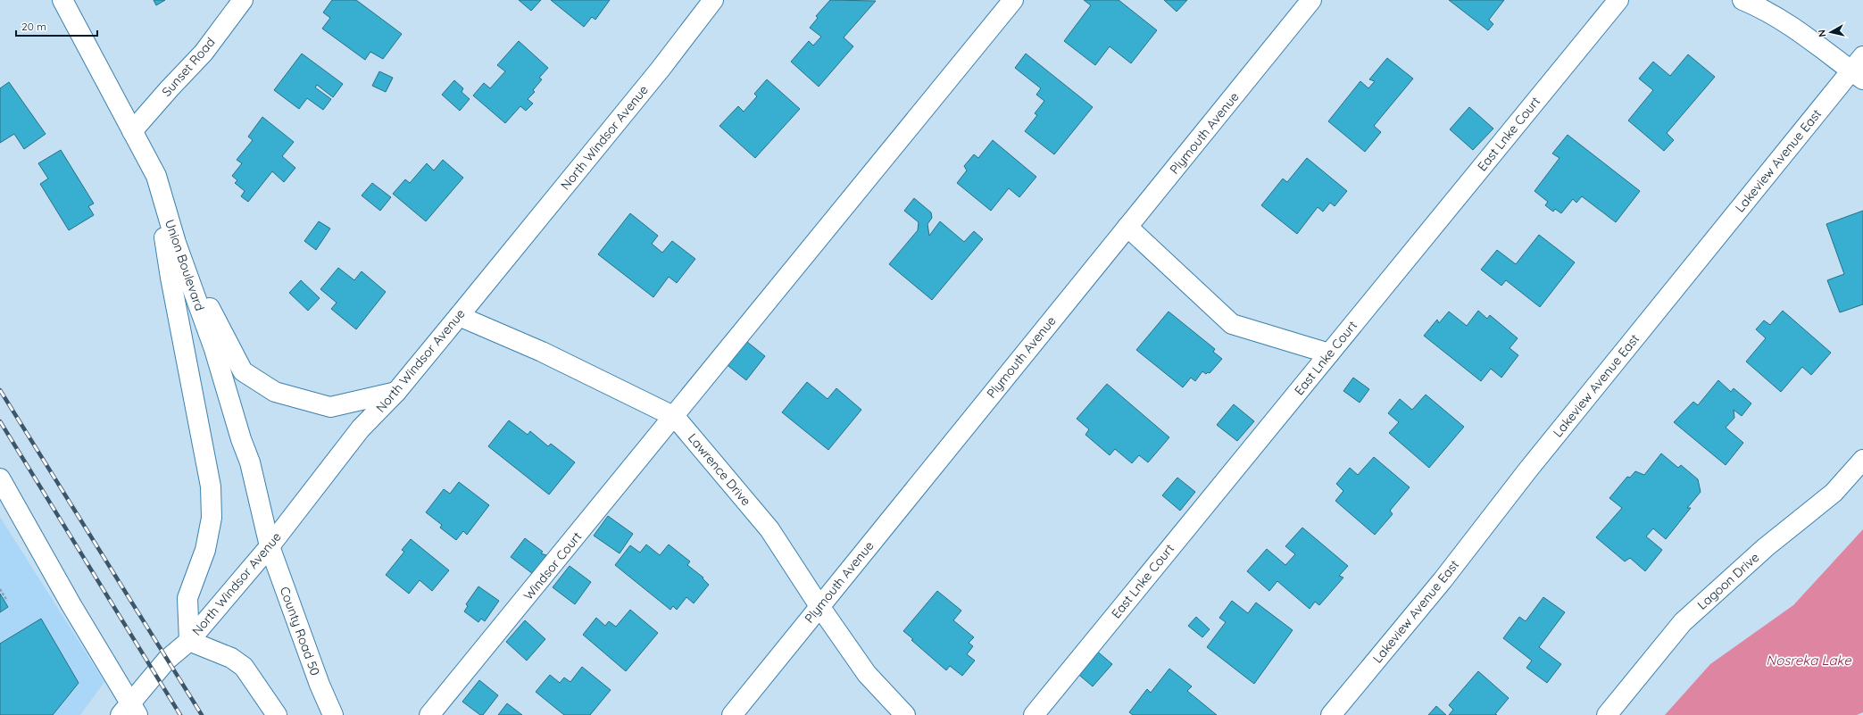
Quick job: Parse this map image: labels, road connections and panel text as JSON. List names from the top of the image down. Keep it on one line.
{"streets":{"street":["Sunset Road","Plymouth Avenue","East Lnke Court","North Windsor Avenue","Lakeview Avenue East","Union Boulevard","Lawrence Drive","Windsor Court","Lagoon Drive","County Road 50"]},"crossings":[["Sunset Road","Union Boulevard"],["Plymouth Avenue","Lawrence Drive"],["North Windsor Avenue","Union Boulevard"],["North Windsor Avenue","Lawrence Drive"],["North Windsor Avenue","County Road 50"],["Union Boulevard","County Road 50"],["Lawrence Drive","Windsor Court"]],"water":["Nosreka Lake"],"scale_bar":"20 m","north":"left"}
